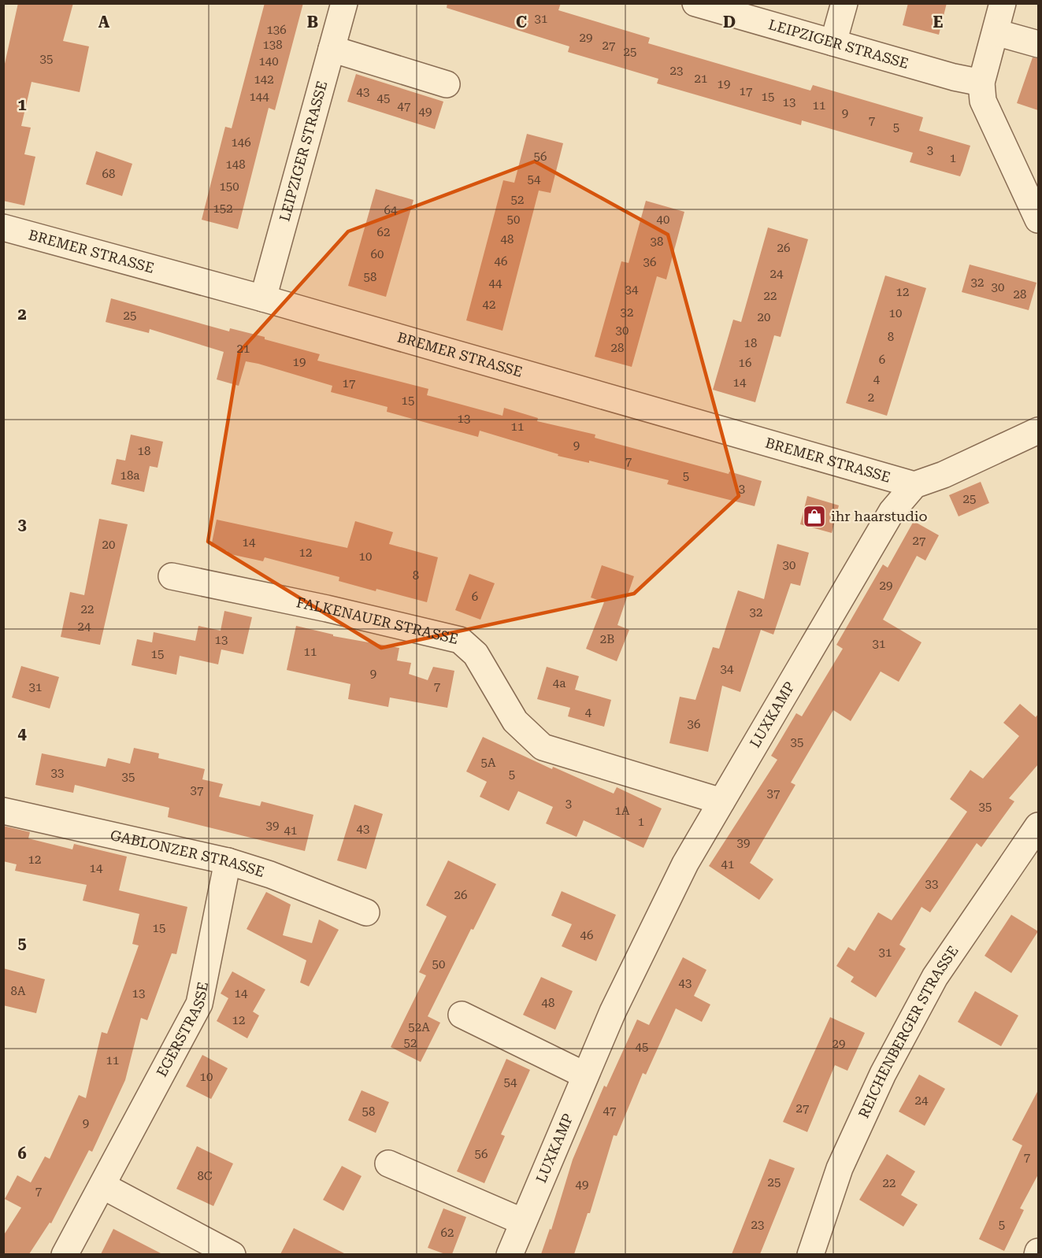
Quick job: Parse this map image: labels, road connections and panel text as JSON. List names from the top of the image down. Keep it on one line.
{"streets":{"street":["LEIPZIGER STRASSE","BREMER STRASSE","FALKENAUER STRASSE","LUXKAMP","GABLONZER STRASSE","EGERSTRASSE","REICHENBERGER STRASSE"]},"crossings":[["LEIPZIGER STRASSE","BREMER STRASSE"],["BREMER STRASSE","LUXKAMP"],["FALKENAUER STRASSE","LUXKAMP"],["GABLONZER STRASSE","EGERSTRASSE"]],"places":{"shop":["ihr haarstudio"]},"house_numbers":["31","136","29","138","27","25","35","140","23","21","142","19","17","43","144","15","45","13","11","47","49","9","7","5","146","3","56","1","148","68","54","150","52","152","64","50","40","62","48","38","26","60","46","36","24","58","32","44","30","34","12","28","22","42","32","10","25","20","30","8","18","28","21","6","19","16","4","14","17","2","15","13","11","9","18","7","18a","5","3","25","27","14","20","12","10","30","8","29","6","22","32","24","2B","13","31","11","15","34","9","4a","7","31","4","36","35","5A","33","5","35","37","37","3","35","1A","1","39","43","41","39","12","41","14","33","26","15","46","31","50","43","8A","13","14","48","12","52A","52","29","45","11","10","54","24","27","47","58","9","56","7","8C","25","22","49","7","23","5","62"],"grid":{"columns":["A","B","C","D","E"],"rows":["1","2","3","4","5","6"]}}
